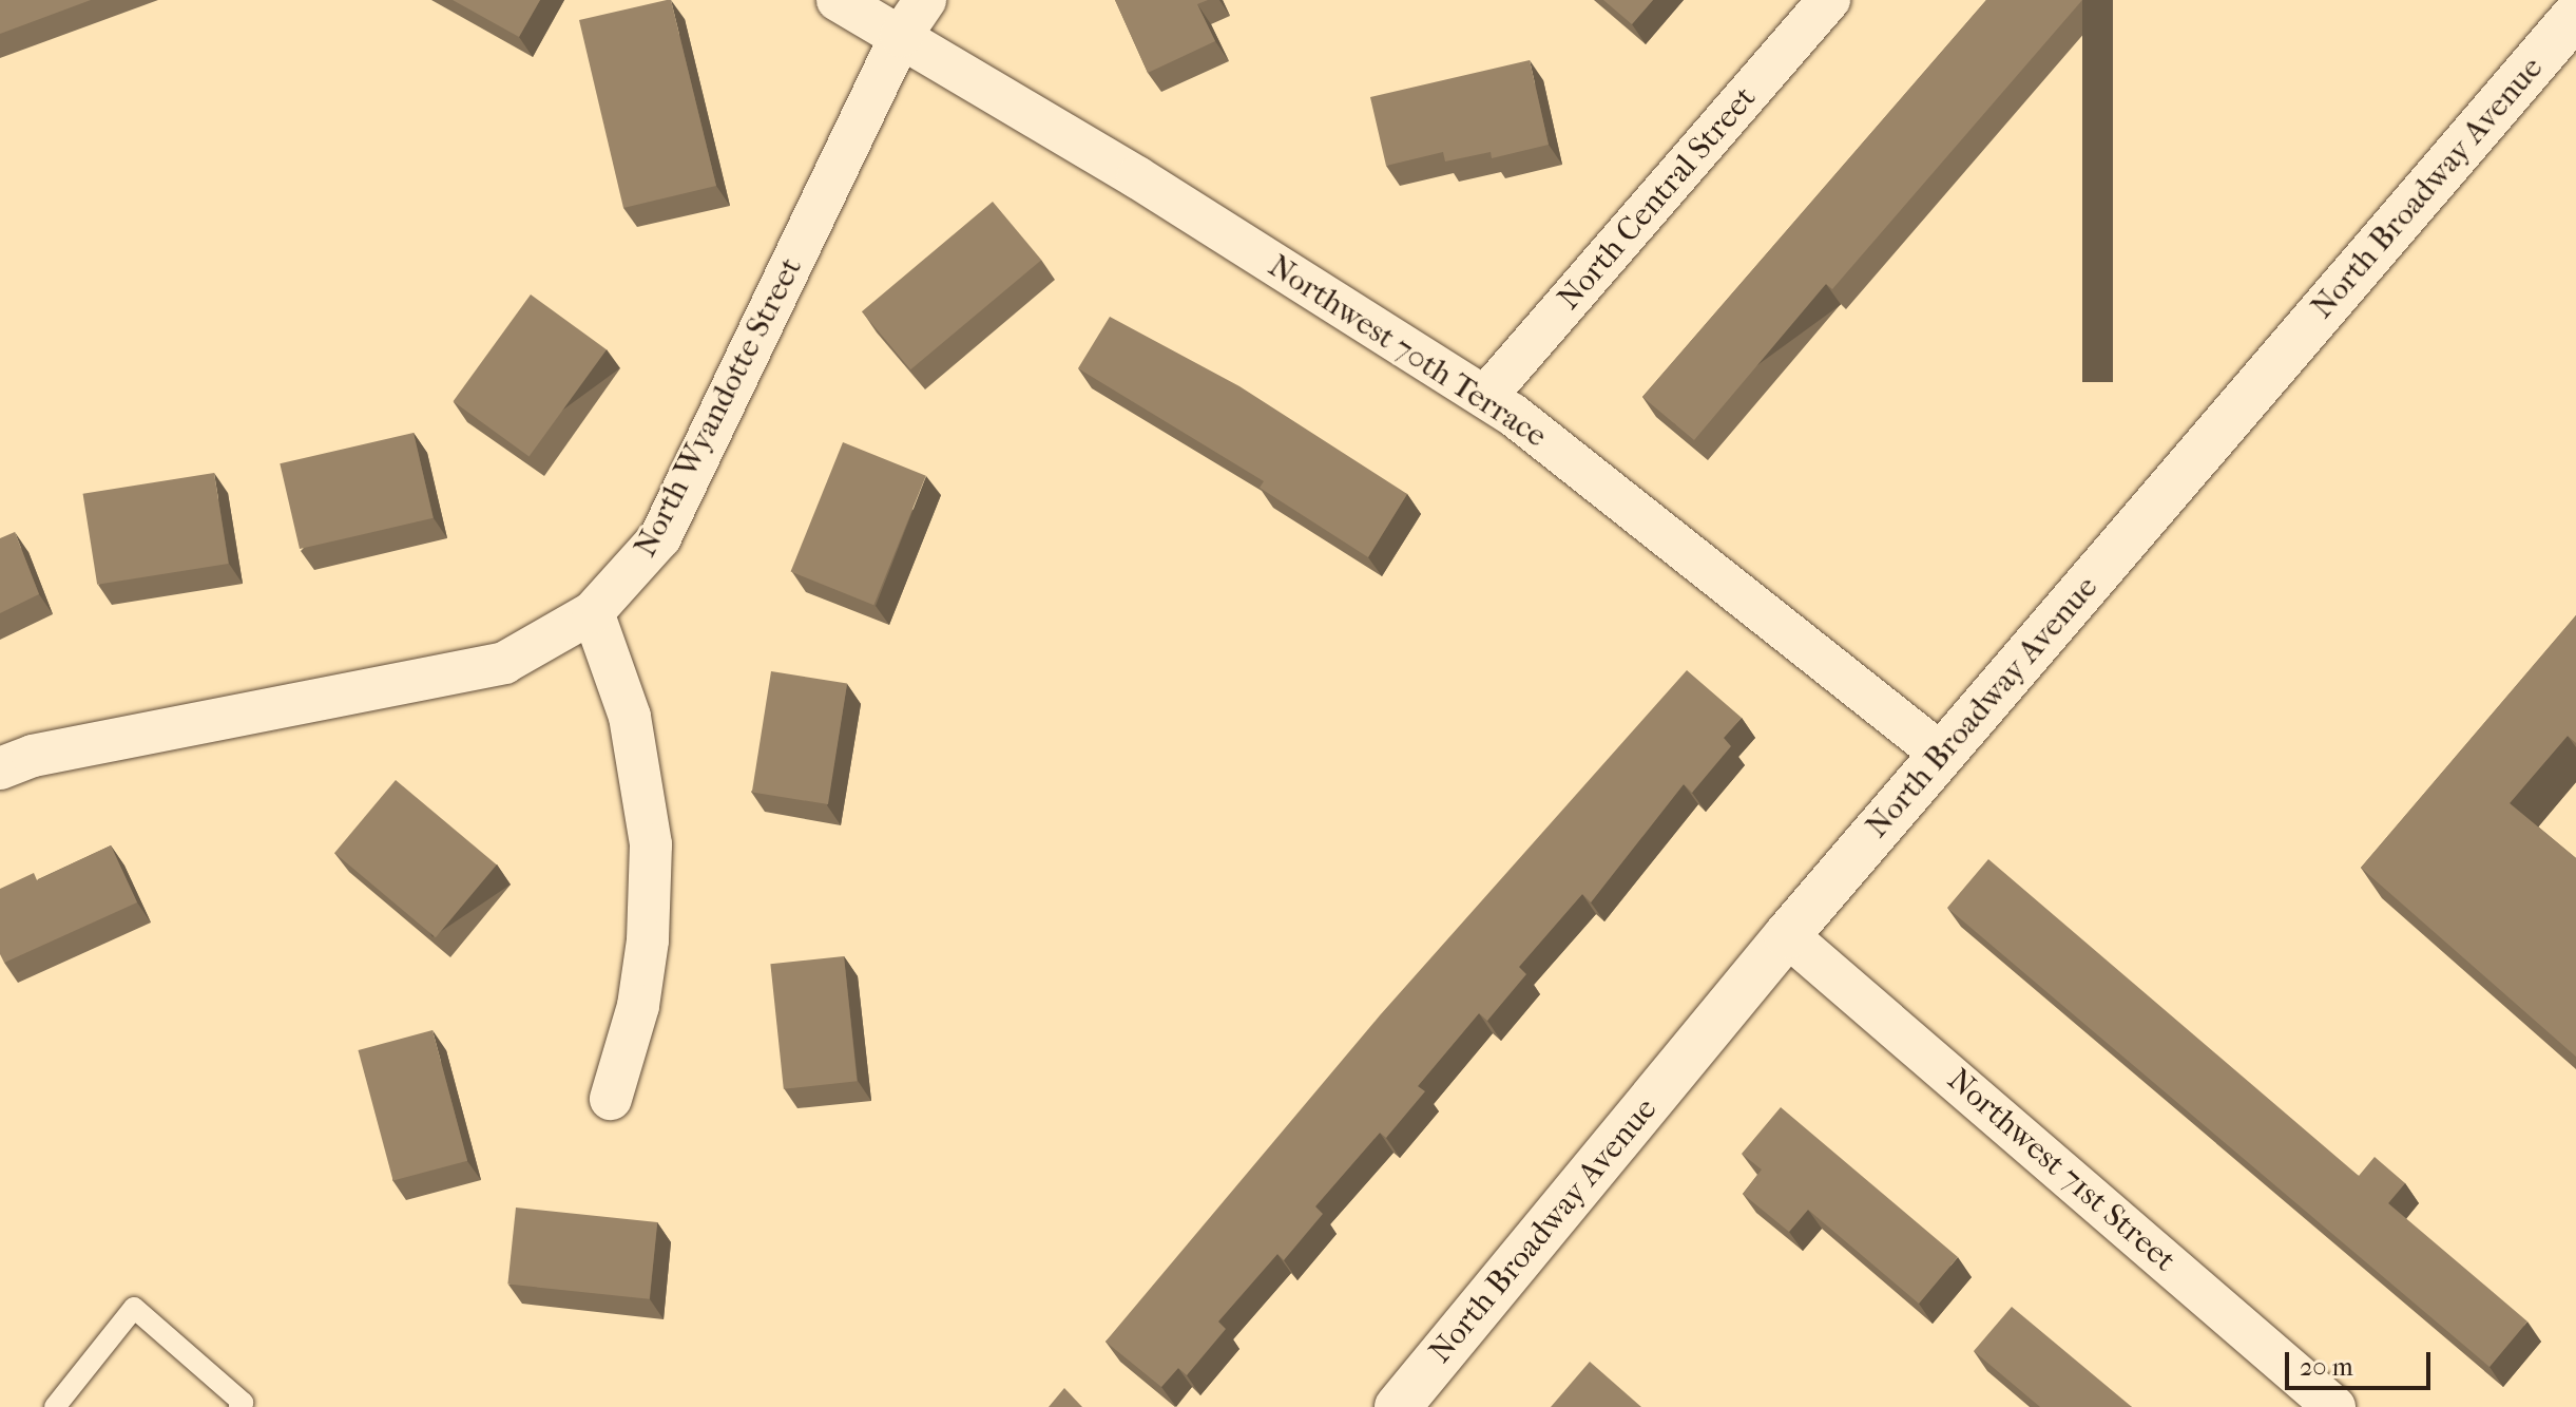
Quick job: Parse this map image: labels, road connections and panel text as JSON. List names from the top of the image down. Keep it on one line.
{"streets":{"main road":["North Broadway Avenue"],"street":["North Central Street","Northwest 70th Terrace","North Wyandotte Street","Northwest 71st Street"]},"crossings":[["North Broadway Avenue","Northwest 70th Terrace"],["North Broadway Avenue","Northwest 71st Street"],["North Central Street","Northwest 70th Terrace"],["Northwest 70th Terrace","North Wyandotte Street"]],"scale_bar":"20 m"}
